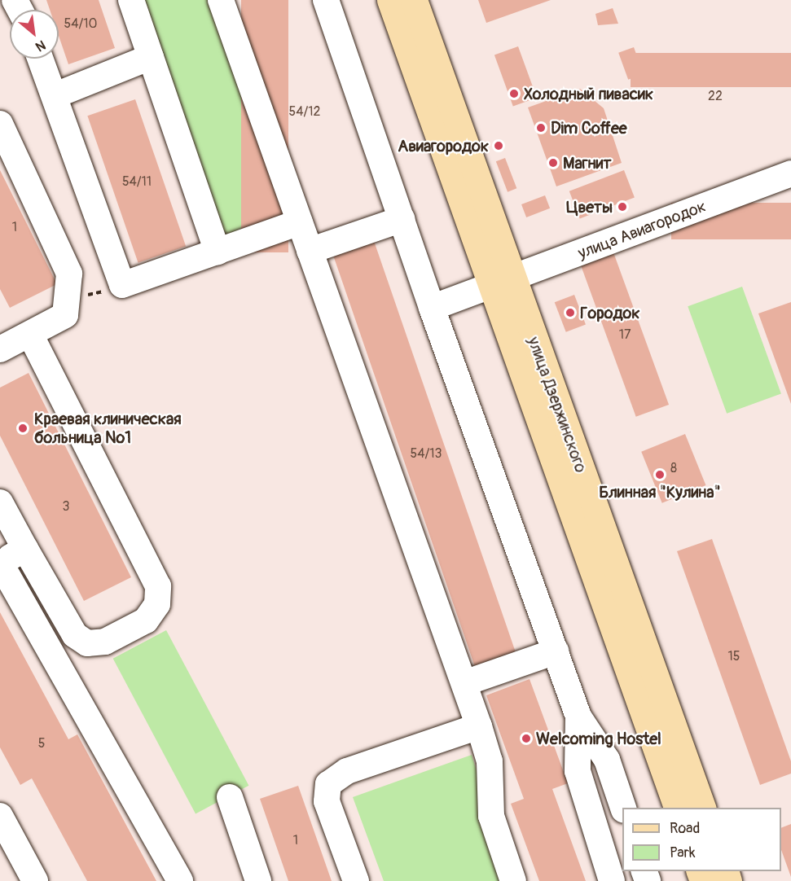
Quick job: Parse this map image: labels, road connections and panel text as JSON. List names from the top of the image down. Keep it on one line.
{"streets":{"main road":["улица Дзержинского"],"lane":["улица Авиагородок"]},"crossings":[["улица Авиагородок","улица Дзержинского"]],"places":["Холодный пивасик","Dim Coffee","Авиагородок","Магнит","Цветы","Городок","Краевая клиническая больница №1","Блинная \"Кулина\"","Welcoming Hostel"],"house_numbers":["54/10","22","54/12","54/11","1","17","54/13","8","3","15","5","1"],"legend":["Road","Park"],"north":"bottom right"}
